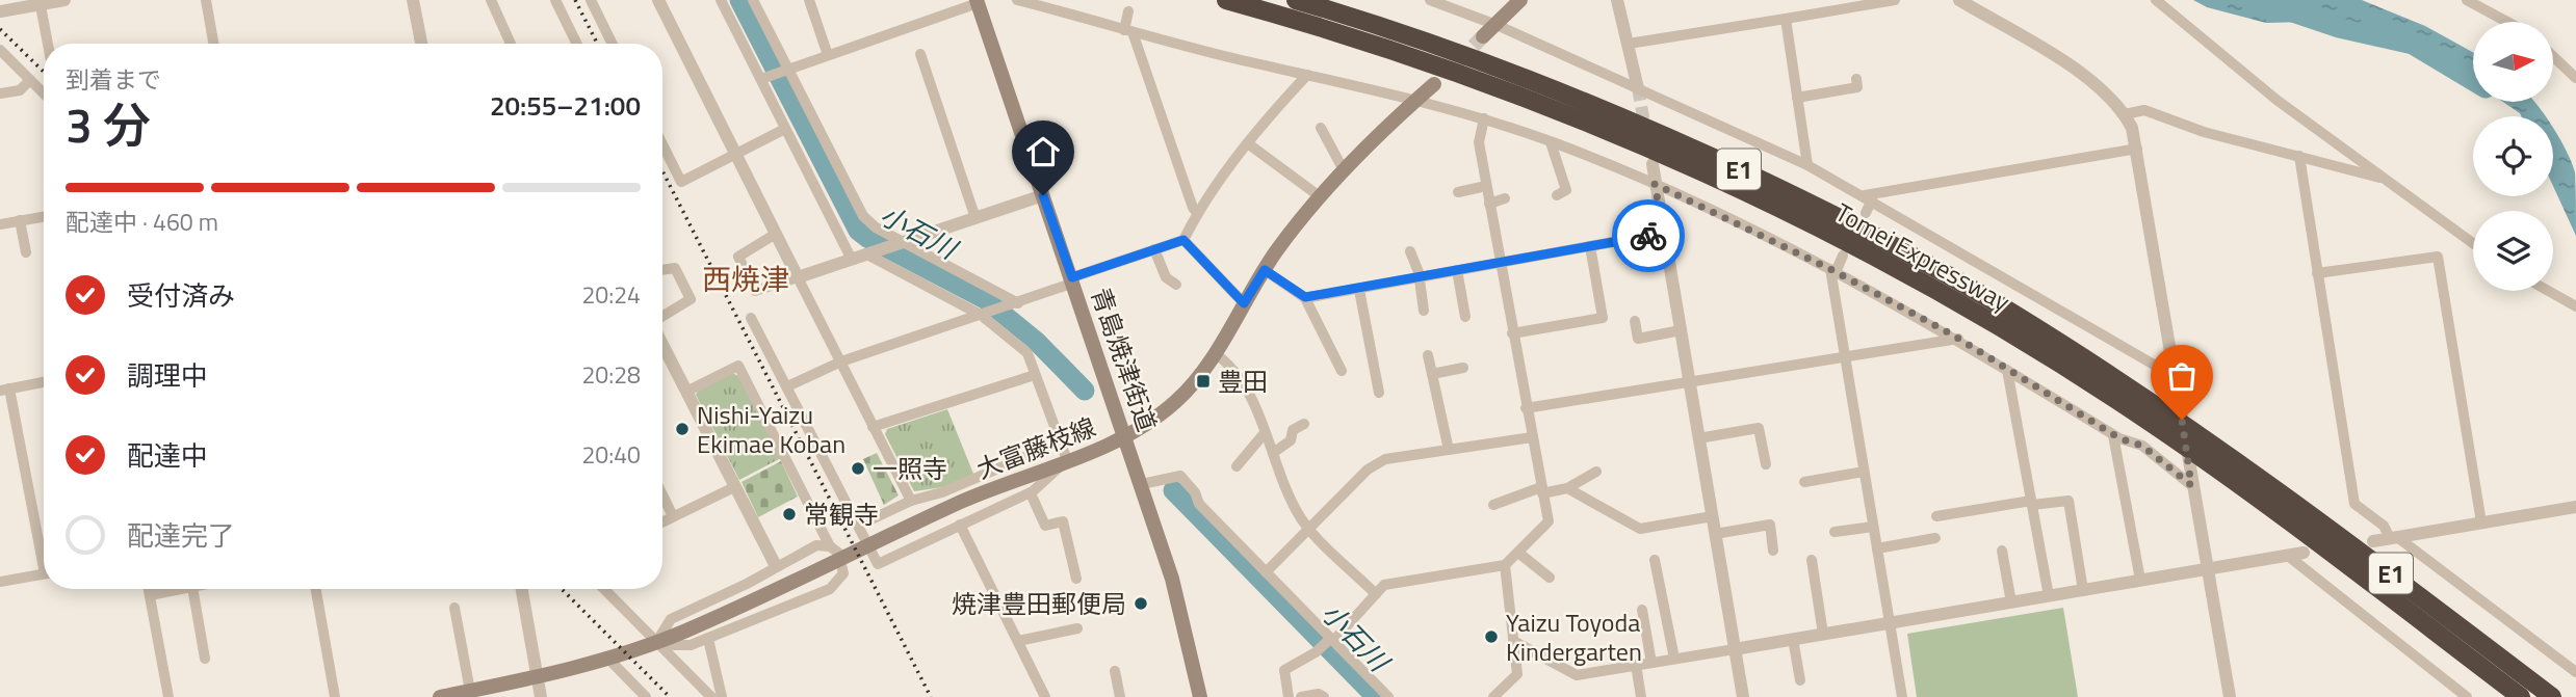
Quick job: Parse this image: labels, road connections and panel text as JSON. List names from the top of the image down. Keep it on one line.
{"streets":{"highway":["E1","Tomei Expressway"],"main road":["青島焼津街道","大富藤枝線"]},"crossings":[["青島焼津街道","大富藤枝線"]],"districts":["西焼津"],"water":["小石川"],"places":{"transit":["豊田"],"other":["Nishi-Yaizu Ekimae Koban","一照寺","常観寺","焼津豊田郵便局","Yaizu Toyoda Kindergarten"]},"north":"right","page":{"heading":["3 分","到着まで","20:55–21:00"],"bar":"配達中 · 460 m","list":[["受付済み","20:24"],["調理中","20:28"],["配達中","20:40"],"配達完了"]}}
